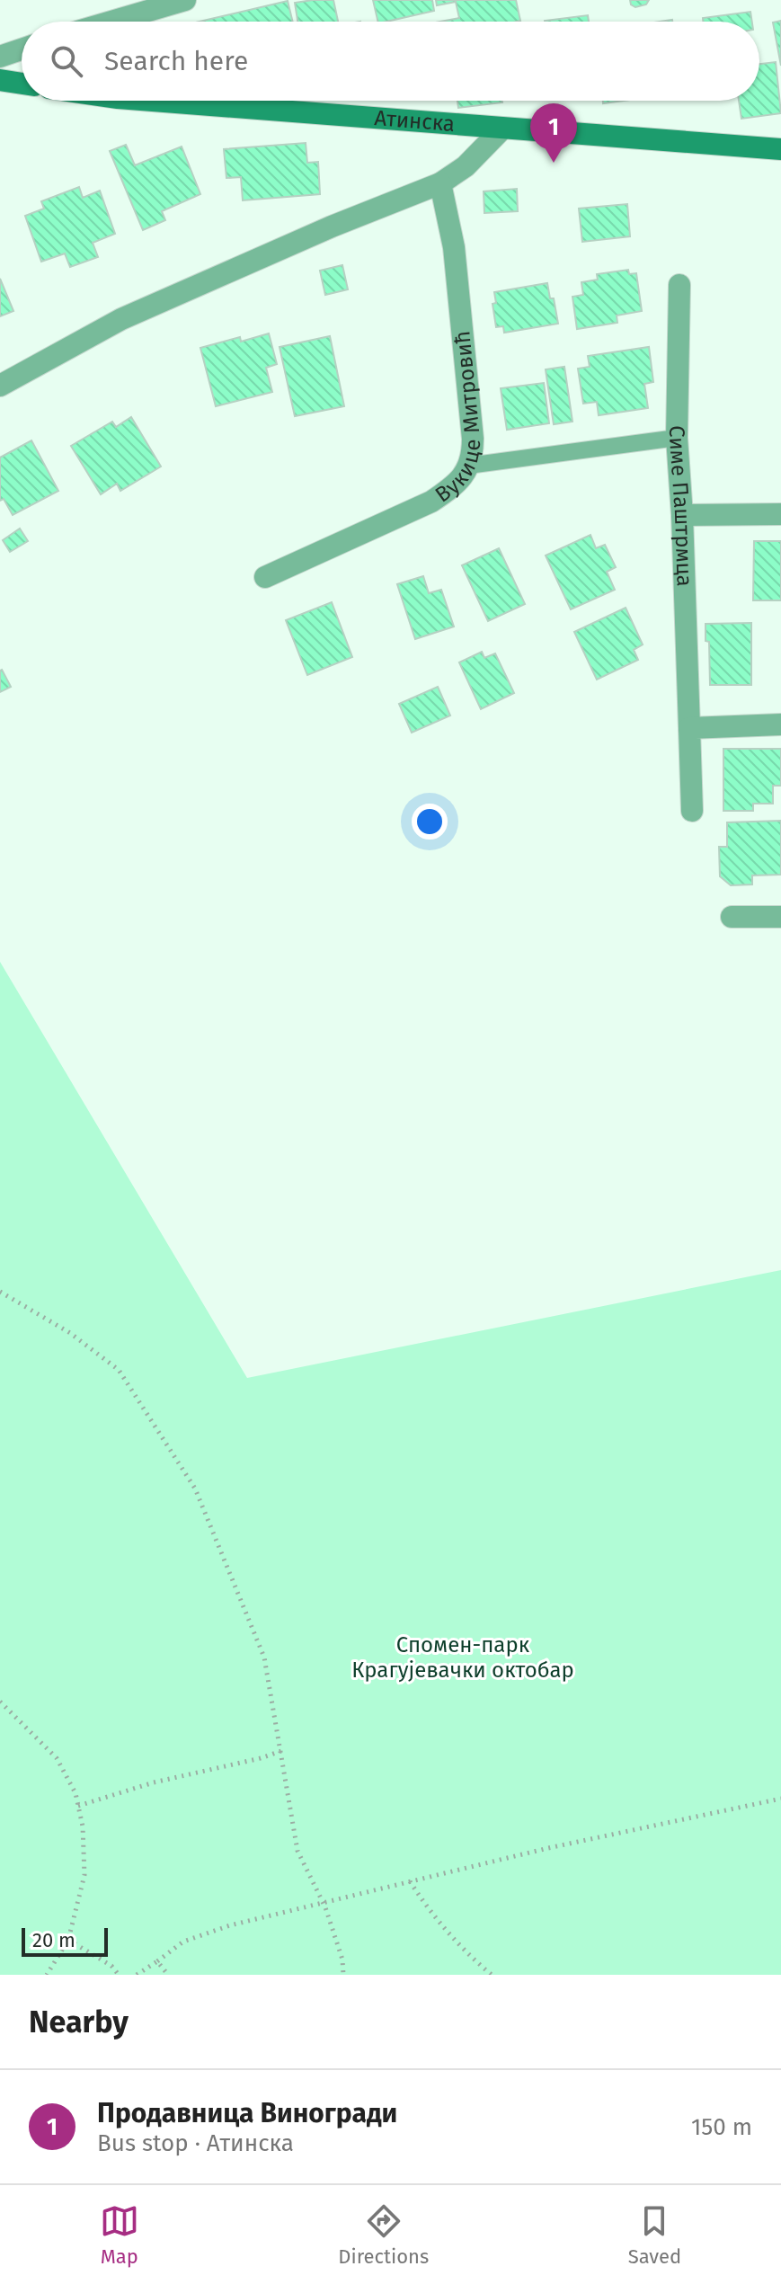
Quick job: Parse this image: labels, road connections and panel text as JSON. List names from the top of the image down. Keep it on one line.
{"streets":{"street":["Атинска","Вукице Митровић","Симе Паштрмца"]},"parks":["Спомен-парк Крагујевачки октобар"],"scale_bar":"20 m","page":{"search":"Search here","pins":"1","scale":"20 m","heading":"Nearby","list":[{"mark":"1","name":"Продавница Виногради","note":"Bus stop · Атинска","value":"150 m"}],"nav":["Map","Directions","Saved"]}}
